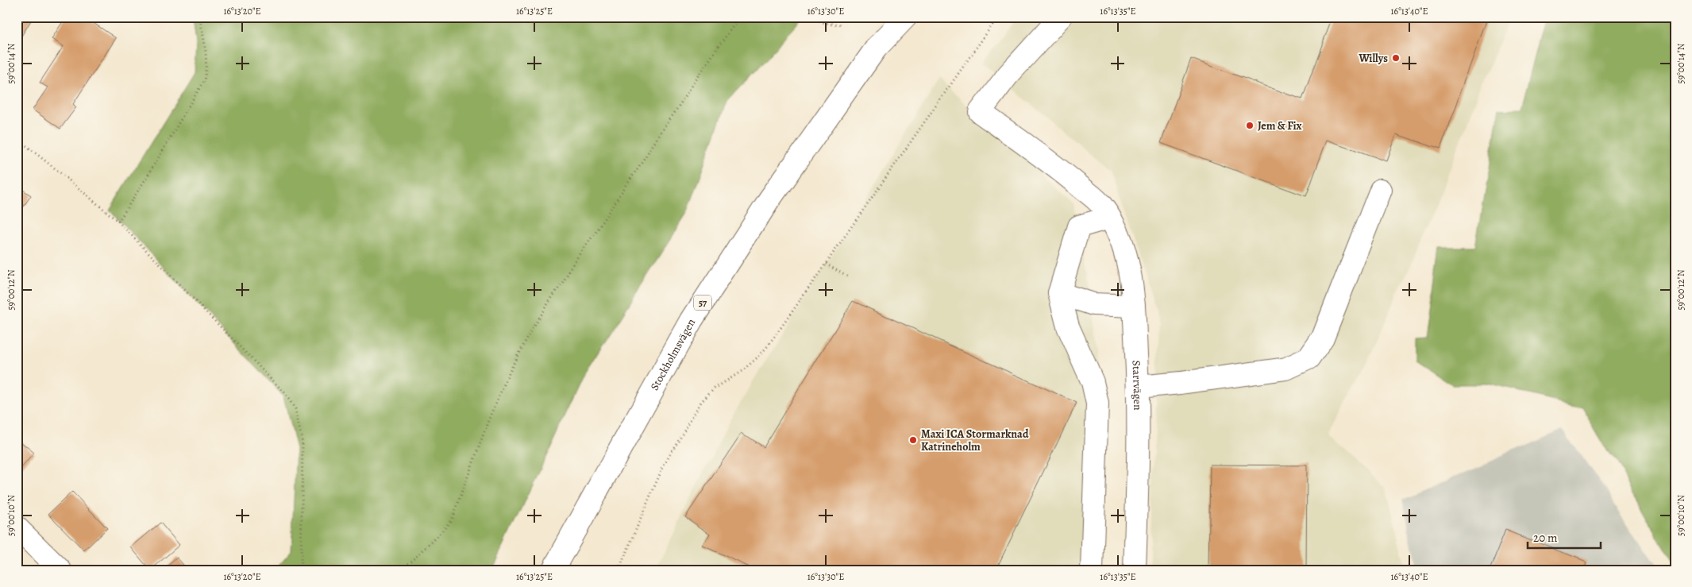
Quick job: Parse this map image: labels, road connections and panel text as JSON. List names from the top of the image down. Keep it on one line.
{"streets":{"main road":["57","Stockholmsvägen","Starrvägen"]},"places":["Willys","Jem & Fix","Maxi ICA Stormarknad Katrineholm"],"scale_bar":"20 m","coordinates":["16°13'20\"E","16°13'25\"E","16°13'30\"E","16°13'35\"E","16°13'40\"E","59°00'14\"N","59°00'12\"N","59°00'10\"N"]}
